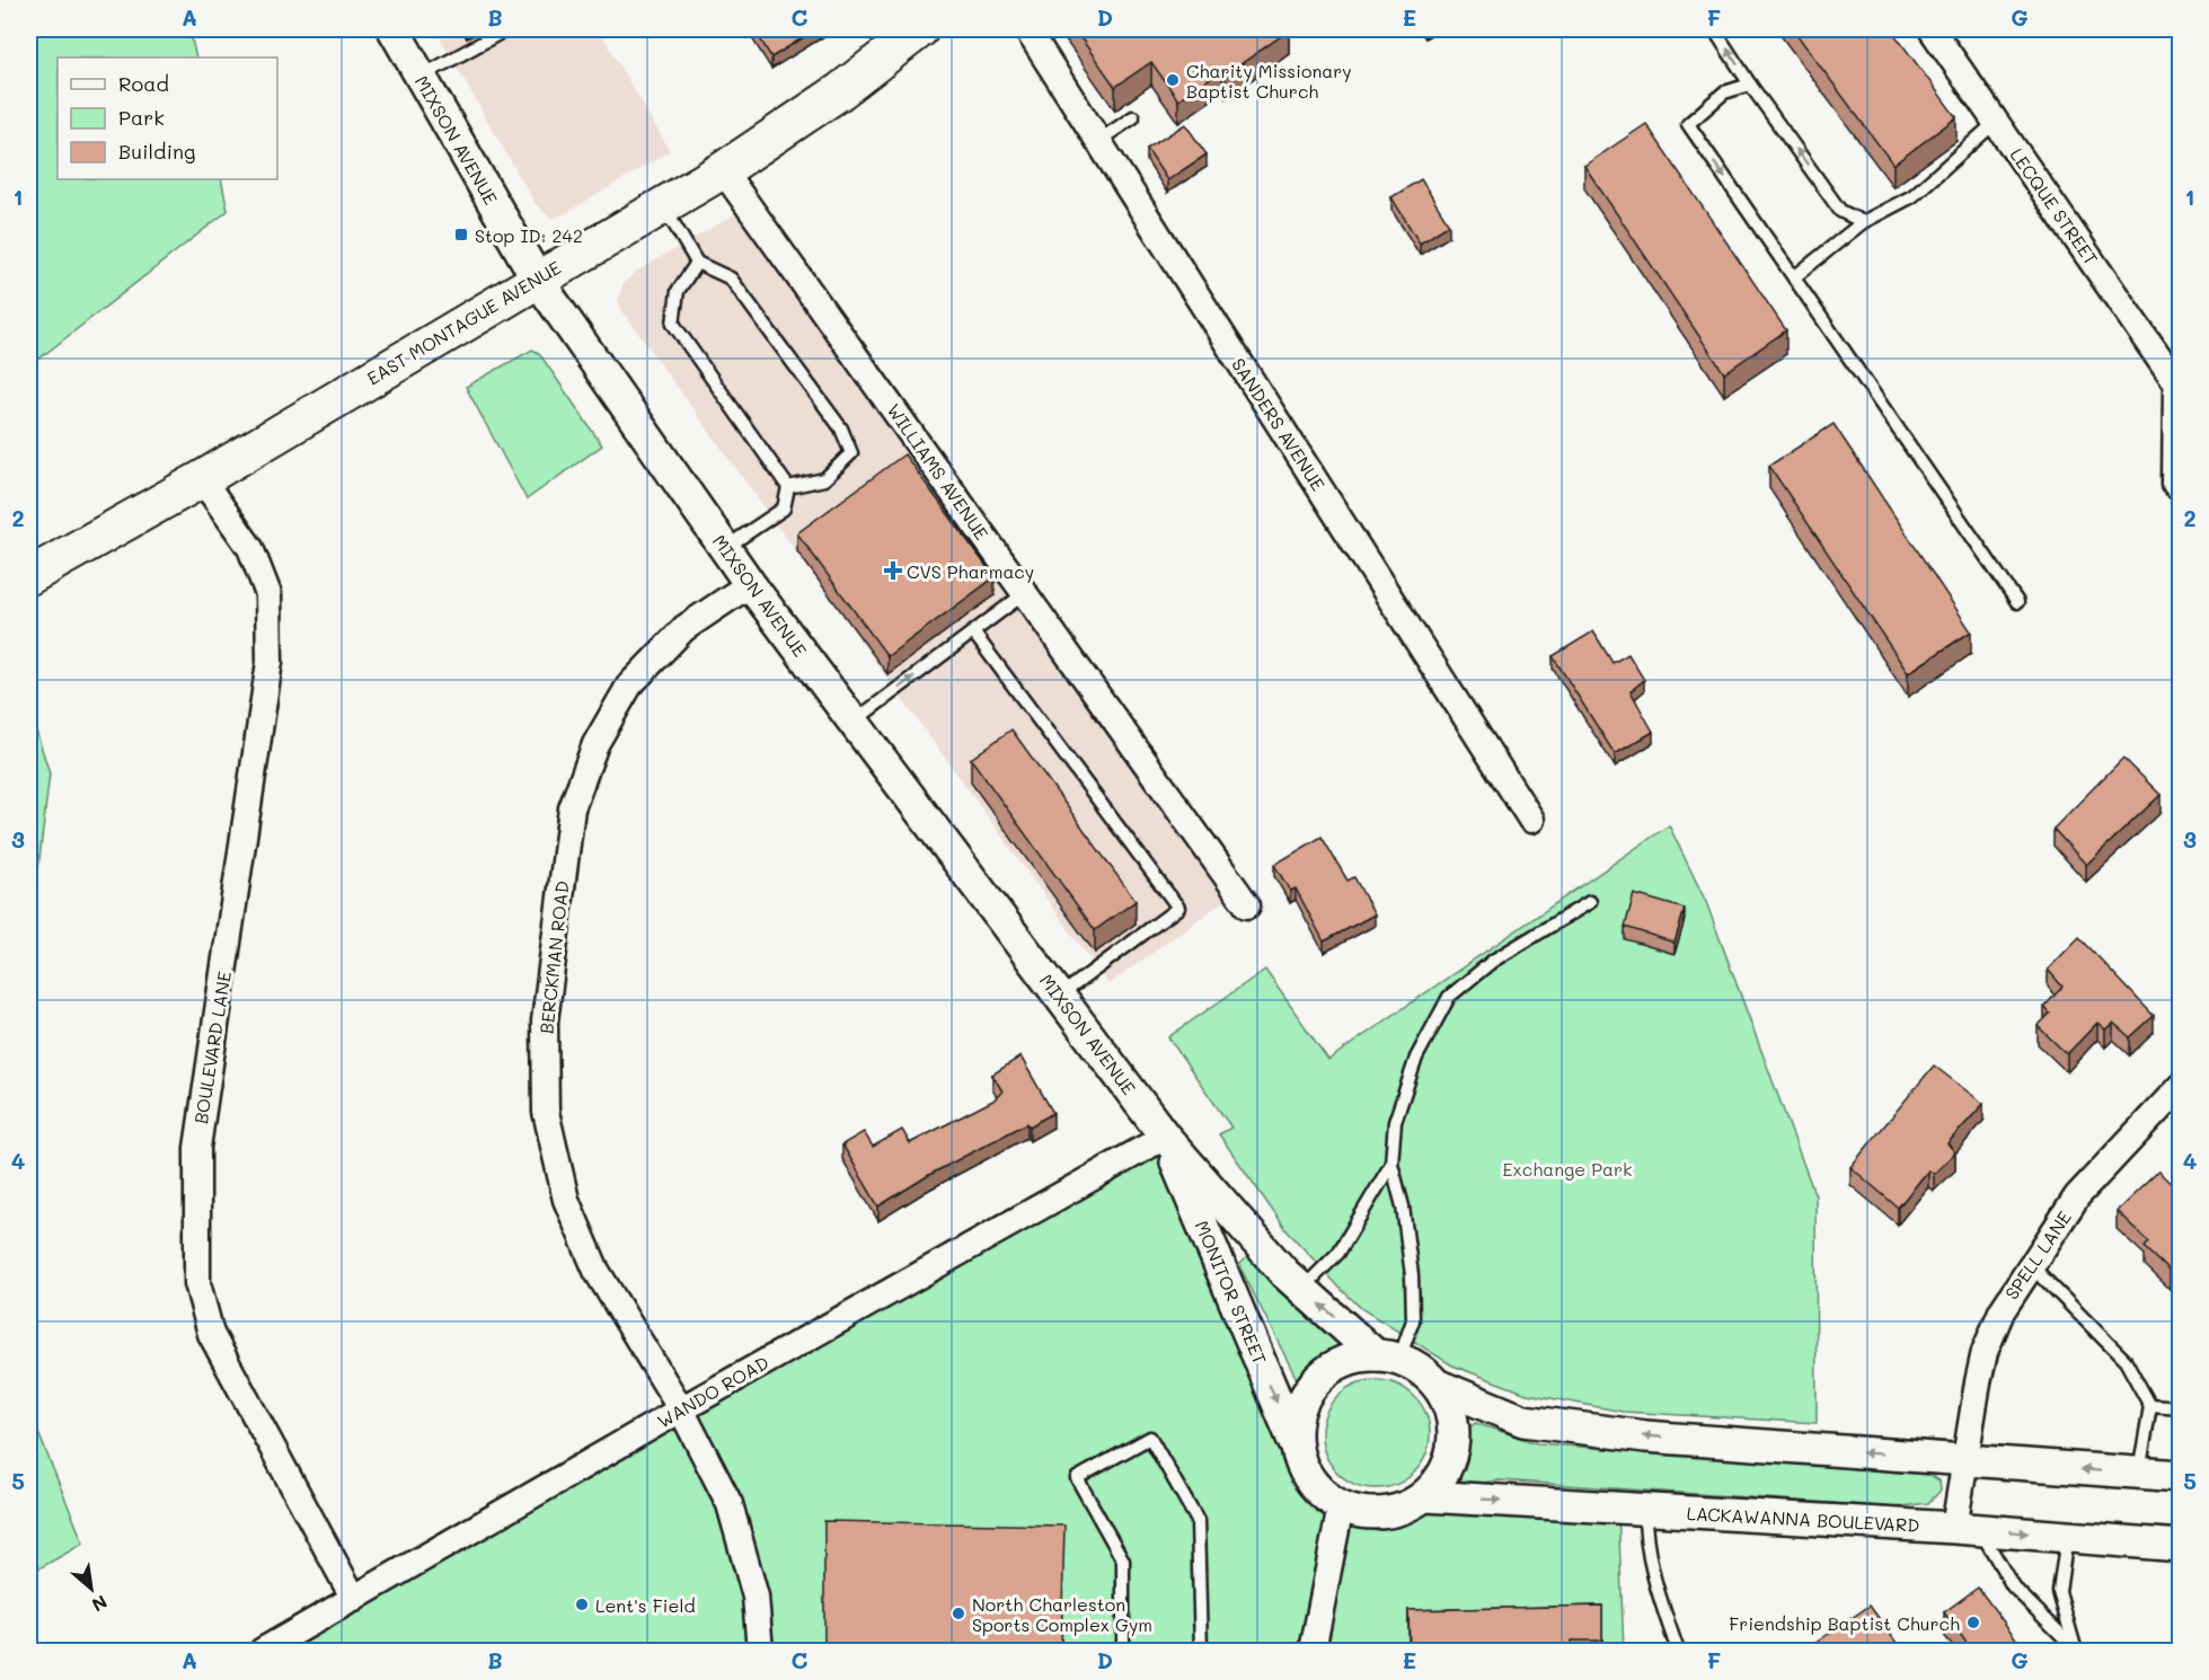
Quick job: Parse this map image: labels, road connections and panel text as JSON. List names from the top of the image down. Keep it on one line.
{"streets":{"main road":["EAST MONTAGUE AVENUE"],"street":["MIXSON AVENUE","LECQUE STREET","SANDERS AVENUE","WILLIAMS AVENUE","BERCKMAN ROAD","BOULEVARD LANE","SPELL LANE","MONITOR STREET","WANDO ROAD","LACKAWANNA BOULEVARD"]},"crossings":[["MIXSON AVENUE","EAST MONTAGUE AVENUE"],["MIXSON AVENUE","BERCKMAN ROAD"],["MIXSON AVENUE","MONITOR STREET"],["MIXSON AVENUE","WANDO ROAD"],["EAST MONTAGUE AVENUE","WILLIAMS AVENUE"],["EAST MONTAGUE AVENUE","BOULEVARD LANE"],["BERCKMAN ROAD","WANDO ROAD"],["BOULEVARD LANE","WANDO ROAD"],["SPELL LANE","LACKAWANNA BOULEVARD"],["MONITOR STREET","WANDO ROAD"],["MONITOR STREET","LACKAWANNA BOULEVARD"]],"parks":["Exchange Park"],"places":{"other":["Charity Missionary Baptist Church","Lent's Field","North Charleston Sports Complex Gym","Friendship Baptist Church"],"transit":["Stop ID: 242"],"health":["CVS Pharmacy"]},"legend":["Road","Park","Building"],"north":"bottom right","grid":{"columns":["A","B","C","D","E","F","G"],"rows":["1","2","3","4","5"]}}
